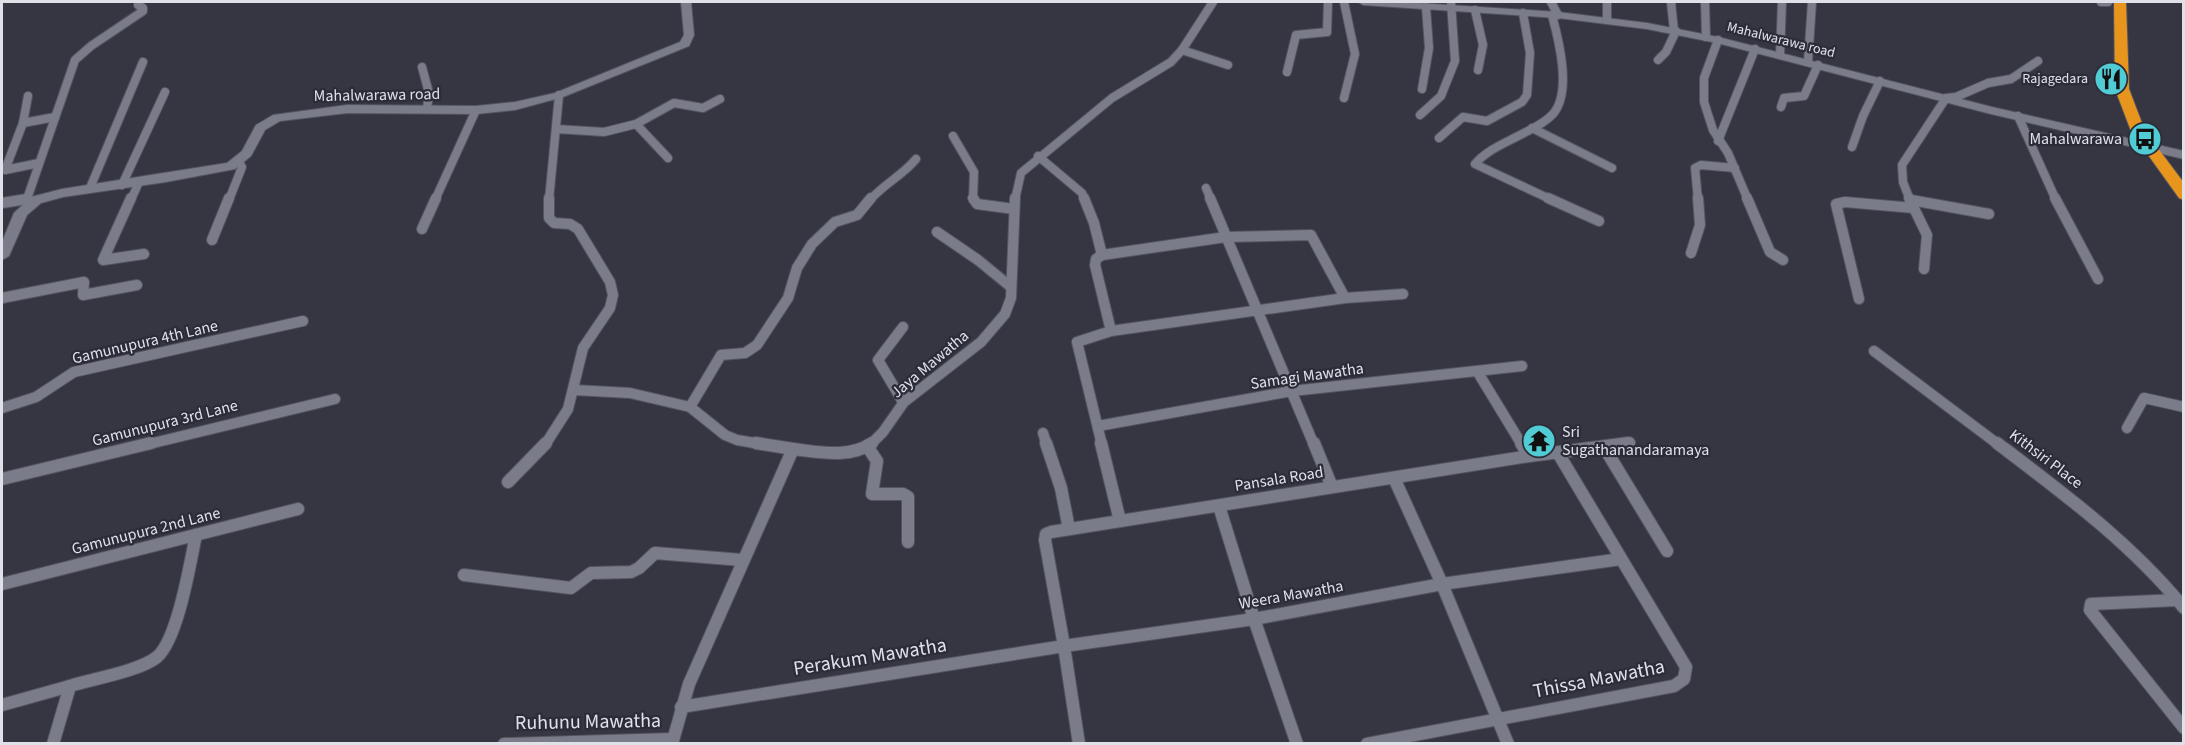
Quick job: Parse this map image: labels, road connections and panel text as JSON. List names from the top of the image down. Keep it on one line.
{"streets":{"street":["Mahalwarawa road","Gamunupura 4th Lane","Jaya Mawatha","Samagi Mawatha","Gamunupura 3rd Lane","Kithsiri Place","Pansala Road","Gamunupura 2nd Lane","Weera Mawatha","Perakum Mawatha","Thissa Mawatha","Ruhunu Mawatha"]},"crossings":[["Pansala Road","Weera Mawatha"],["Pansala Road","Perakum Mawatha"],["Pansala Road","Thissa Mawatha"],["Weera Mawatha","Perakum Mawatha"],["Weera Mawatha","Thissa Mawatha"]],"places":{"restaurant":["Rajagedara"],"bus stop":["Mahalwarawa"],"temple":["Sri Sugathanandaramaya"]}}
